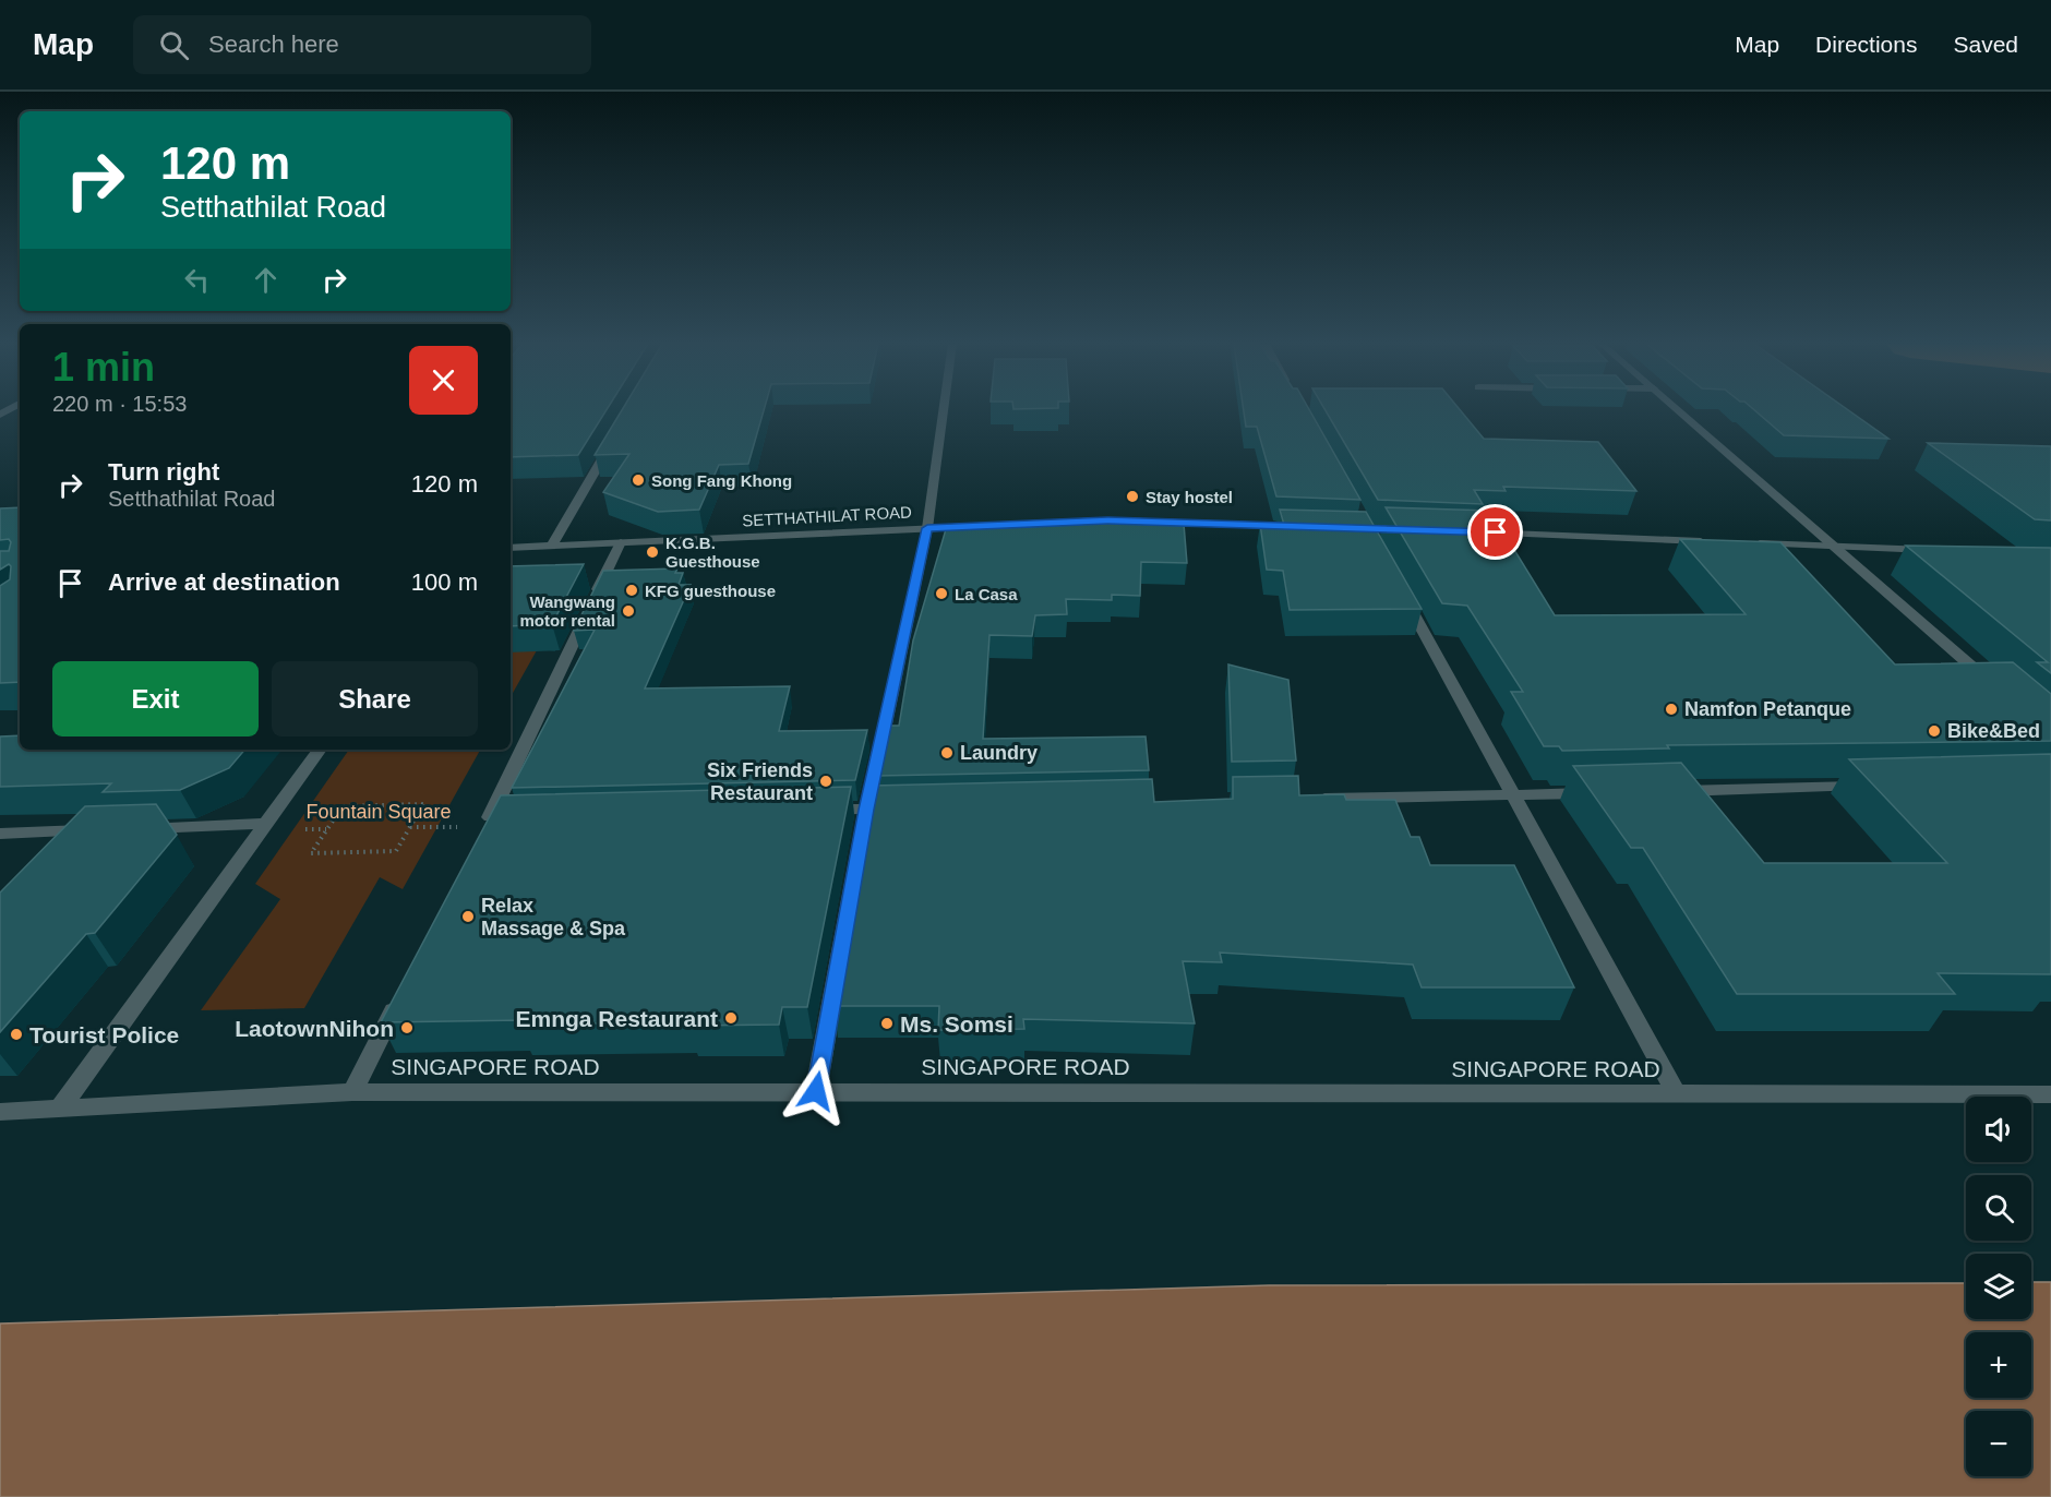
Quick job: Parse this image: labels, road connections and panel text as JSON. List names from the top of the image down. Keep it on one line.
{"streets":{"street":["SETTHATHILAT ROAD","SINGAPORE ROAD"]},"parks":["Fountain Square"],"places":["Song Fang Khong","Stay hostel","K.G.B. Guesthouse","KFG guesthouse","La Casa","Wangwang motor rental","Namfon Petanque","Bike&Bed","Laundry","Six Friends Restaurant","Relax Massage & Spa","Emnga Restaurant","Ms. Somsi","LaotownNihon","Tourist Police"],"page":{"header":"Map","search":"Search here","nav":["Map","Directions","Saved"],"turn":["120 m","Setthathilat Road"],"heading":["1 min","220 m · 15:53"],"list":[{"name":"Turn right","note":"Setthathilat Road","value":"120 m"},{"name":"Arrive at destination","value":"100 m"}],"buttons":["Exit","Share"],"map_buttons":["+","−"]}}
